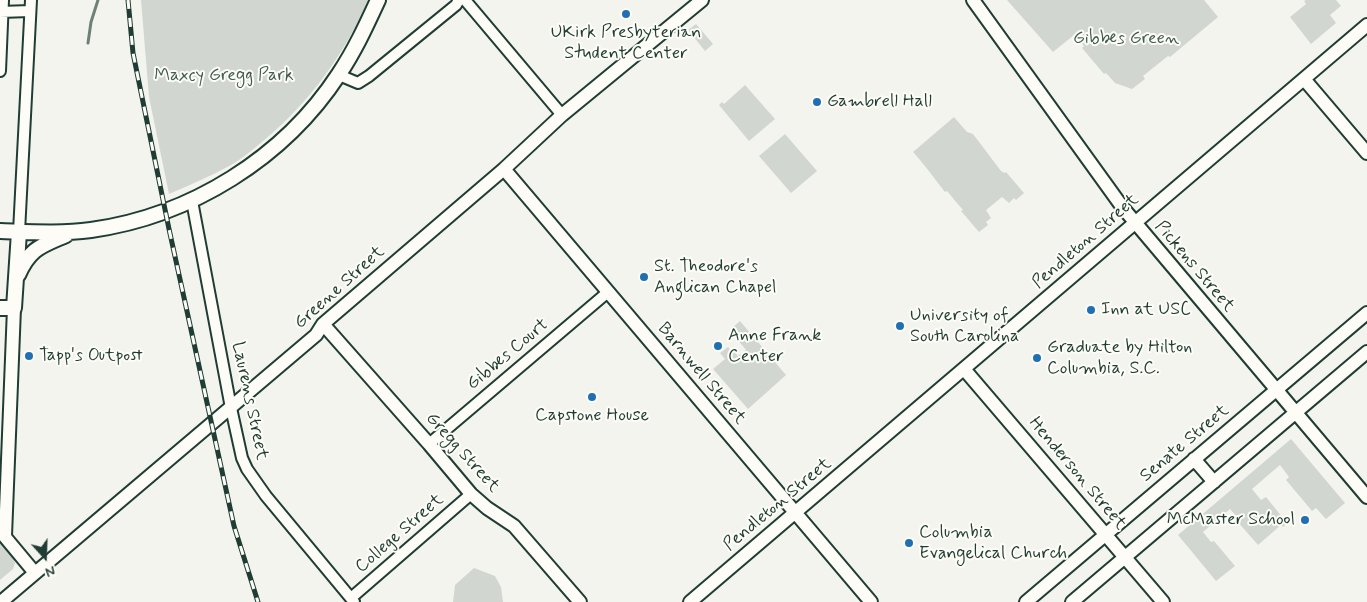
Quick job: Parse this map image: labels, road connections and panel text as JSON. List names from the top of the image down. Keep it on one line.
{"streets":{"street":["Pendleton Street","Pickens Street","Greene Street","Gibbes Court","Barnwell Street","Laurens Street","Senate Street","Gregg Street","Henderson Street","College Street"]},"crossings":[["Pendleton Street","Pickens Street"],["Pendleton Street","Barnwell Street"],["Pendleton Street","Henderson Street"],["Pickens Street","Senate Street"],["Greene Street","Barnwell Street"],["Greene Street","Laurens Street"],["Greene Street","Gregg Street"],["Gibbes Court","Barnwell Street"],["Gibbes Court","Gregg Street"],["Laurens Street","College Street"],["Senate Street","Henderson Street"],["Gregg Street","College Street"]],"parks":["Gibbes Green","Maxcy Gregg Park"],"places":["UKirk Presbyterian Student Center","Gambrell Hall","St. Theodore's Anglican Chapel","Inn at USC","University of South Carolina","Anne Frank Center","Tapp's Outpost","Graduate by Hilton Columbia, S.C.","Capstone House","McMaster School","Columbia Evangelical Church"],"north":"bottom"}
